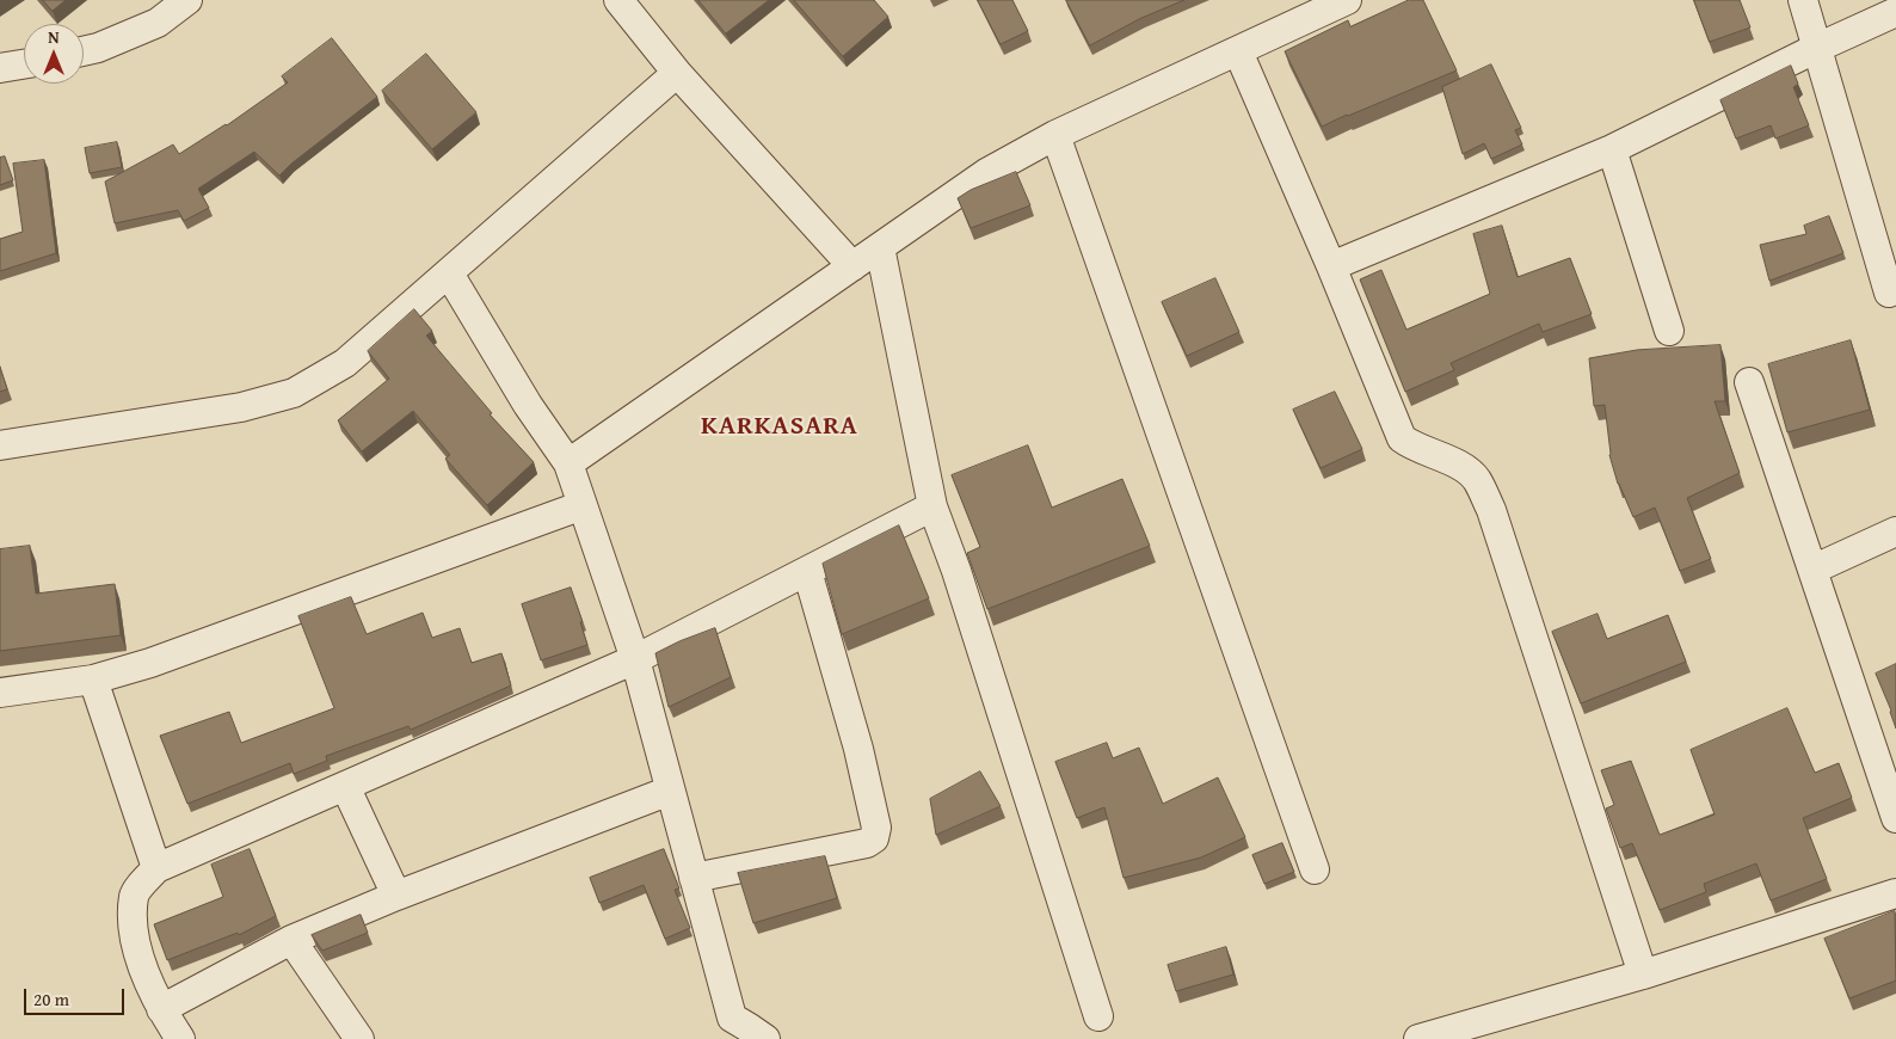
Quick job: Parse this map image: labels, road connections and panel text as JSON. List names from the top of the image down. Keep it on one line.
{"districts":["KARKASARA"],"scale_bar":"20 m","north":"top"}
